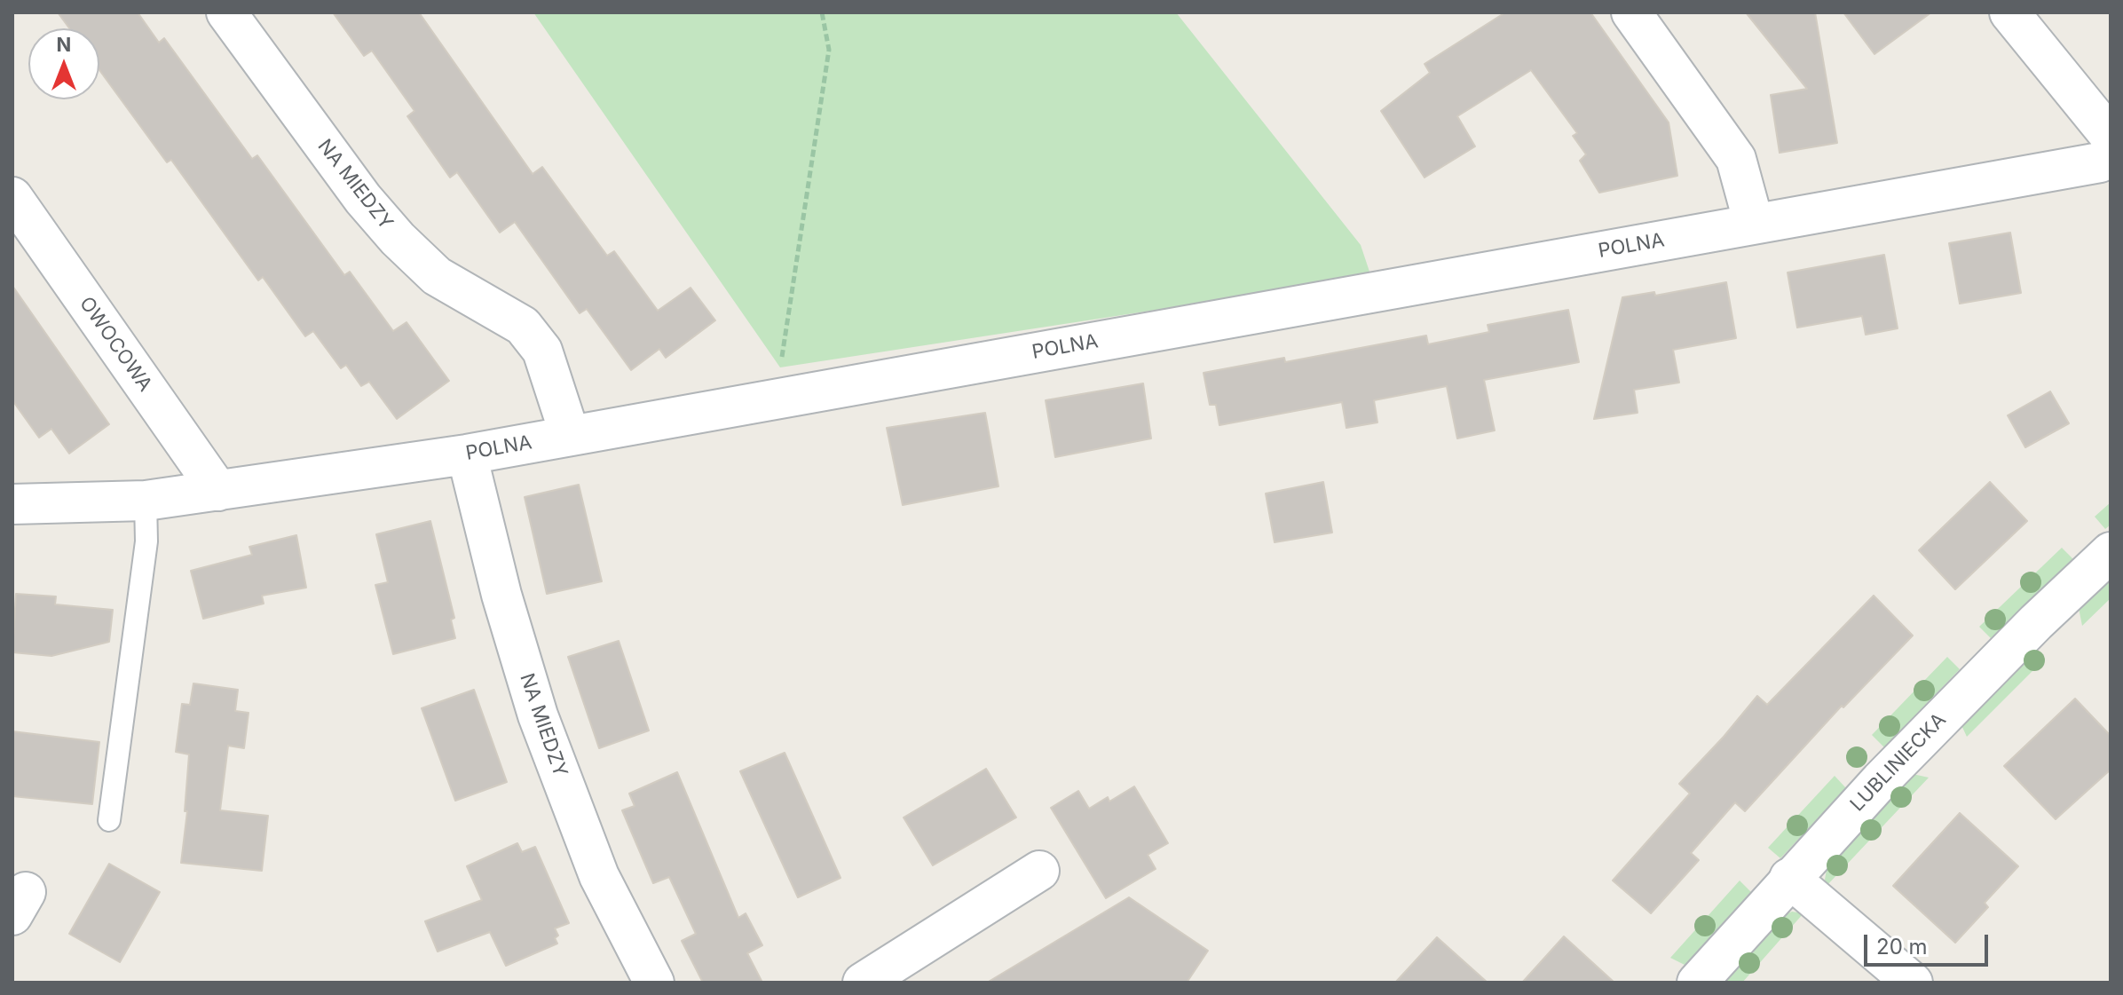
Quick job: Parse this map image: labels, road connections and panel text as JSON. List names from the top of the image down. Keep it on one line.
{"streets":{"street":["NA MIEDZY","POLNA","OWOCOWA","LUBLINIECKA"]},"crossings":[["NA MIEDZY","POLNA"],["POLNA","OWOCOWA"]],"scale_bar":"20 m","north":"top"}
